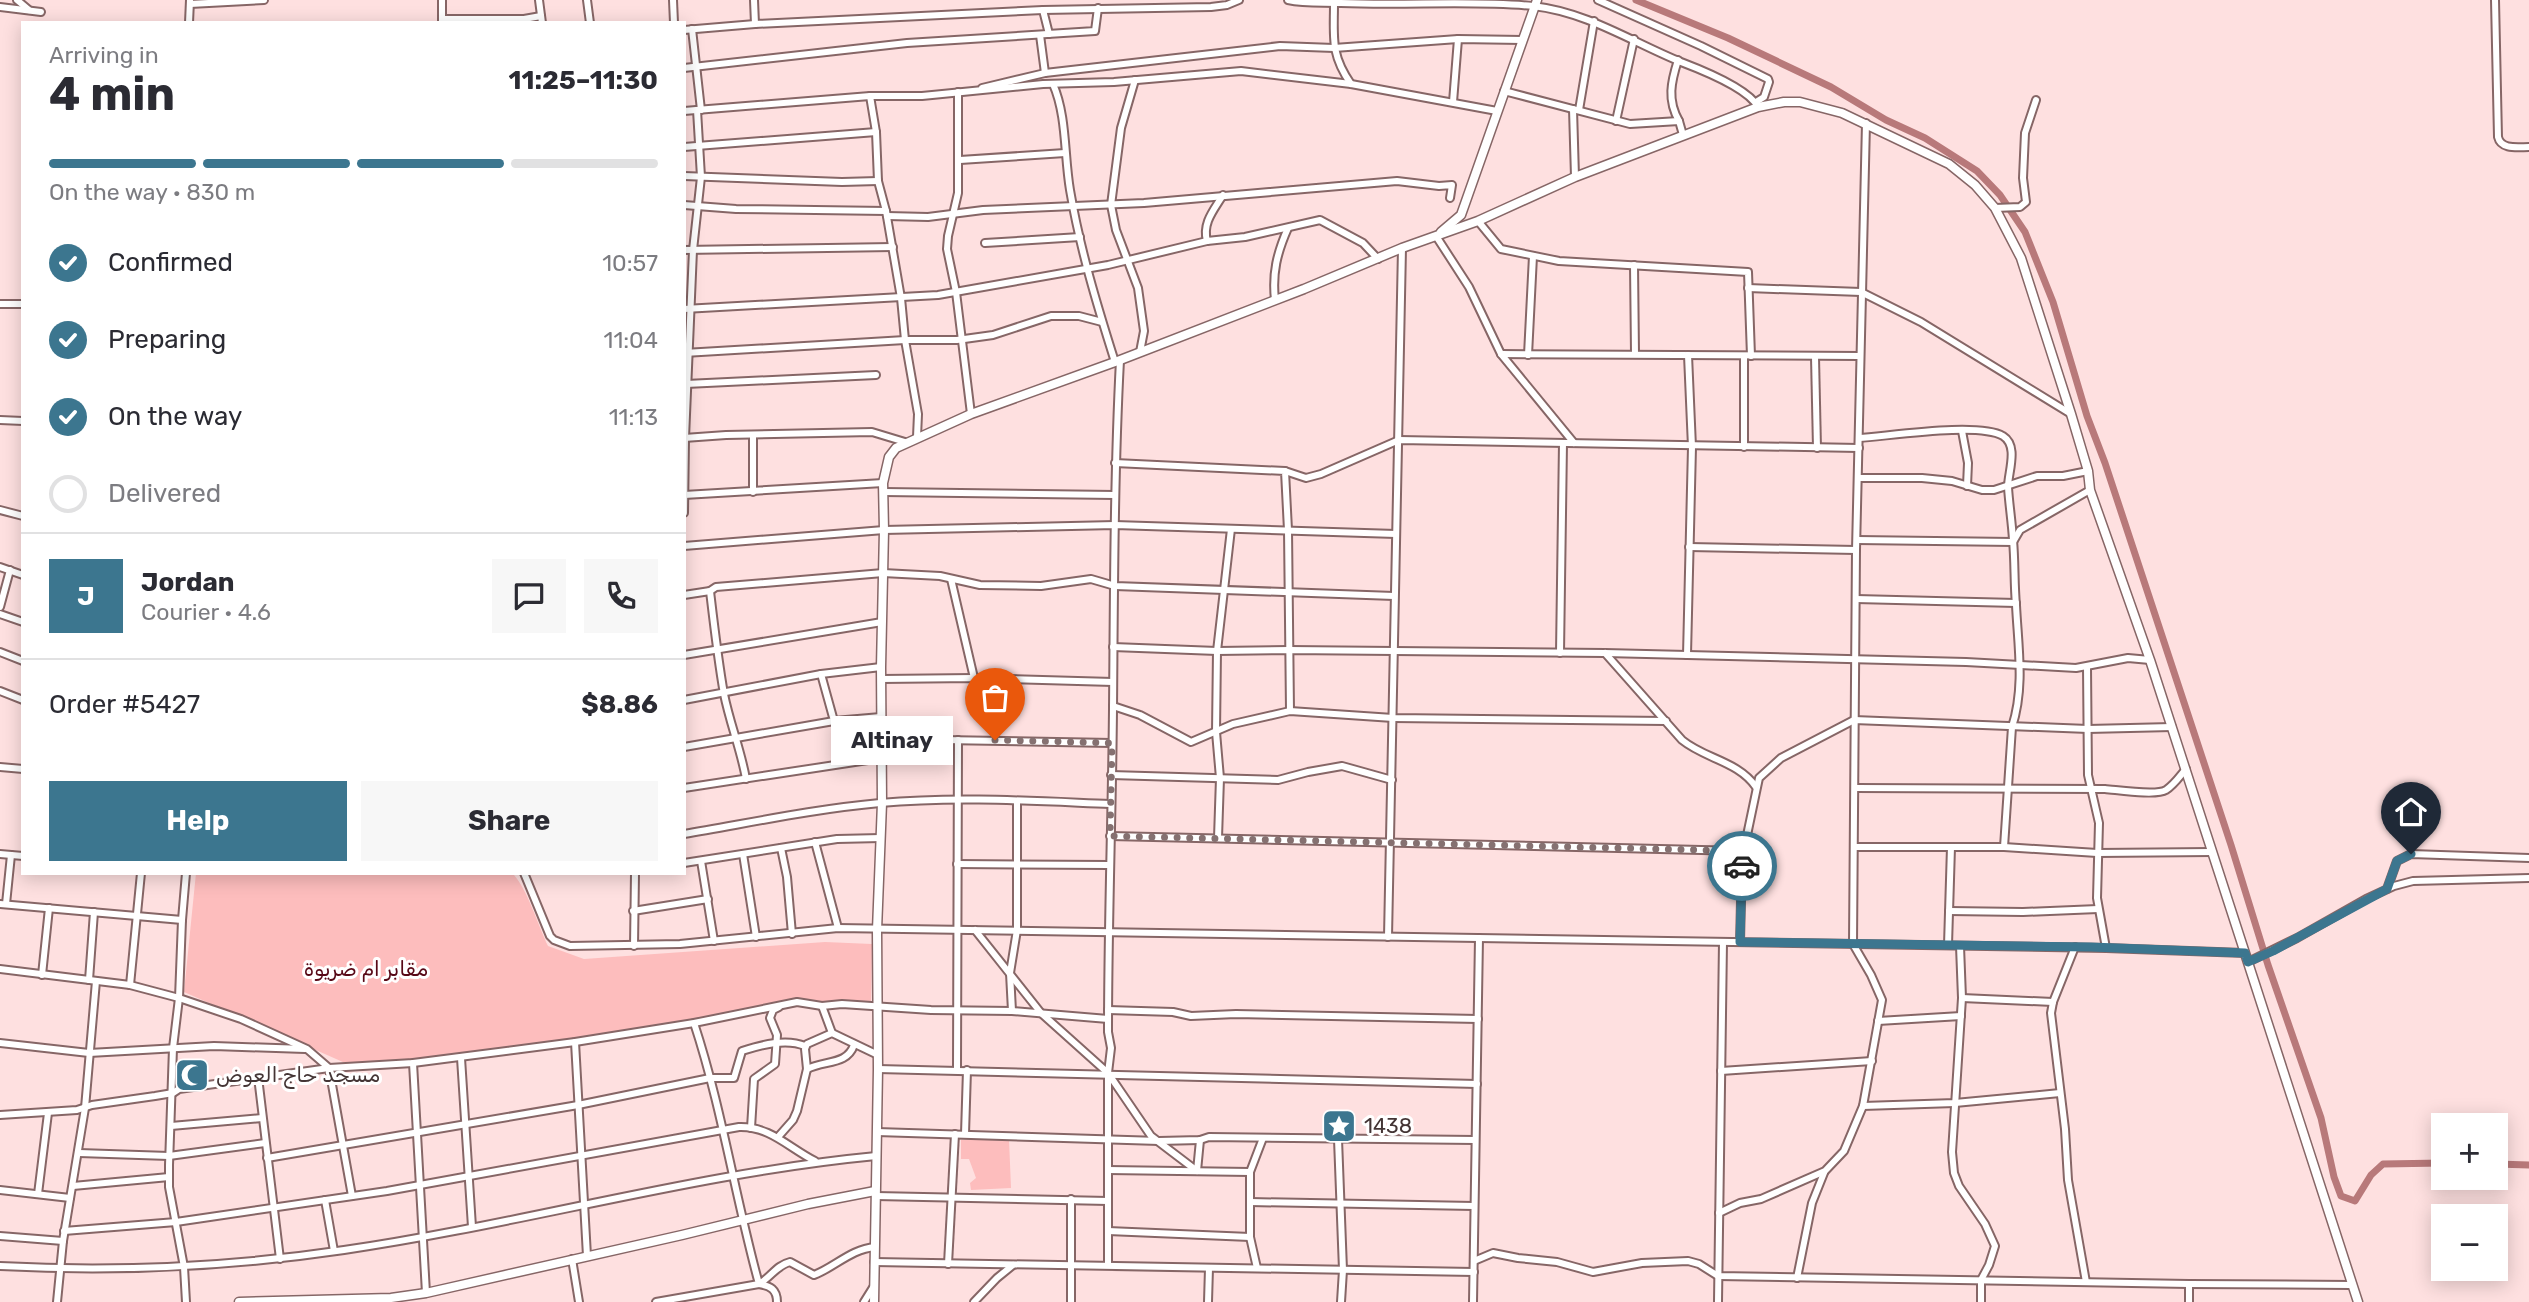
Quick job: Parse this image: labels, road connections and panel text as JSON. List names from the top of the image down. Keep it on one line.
{"parks":["مقابر ام ضريوة"],"places":{"other":["Altinay"],"mosque":["مسجد حاج العوض"],"place":["1438"]},"page":{"heading":["4 min","Arriving in","11:25–11:30"],"panel":["Jordan","Courier · 4.6","Order #5427","$8.86"],"bar":"On the way · 830 m","list":[["Confirmed","10:57"],["Preparing","11:04"],["On the way","11:13"],"Delivered"],"round":"J","bubble":"Altinay","buttons":["Help","Share"],"map_buttons":["+","−"]}}
